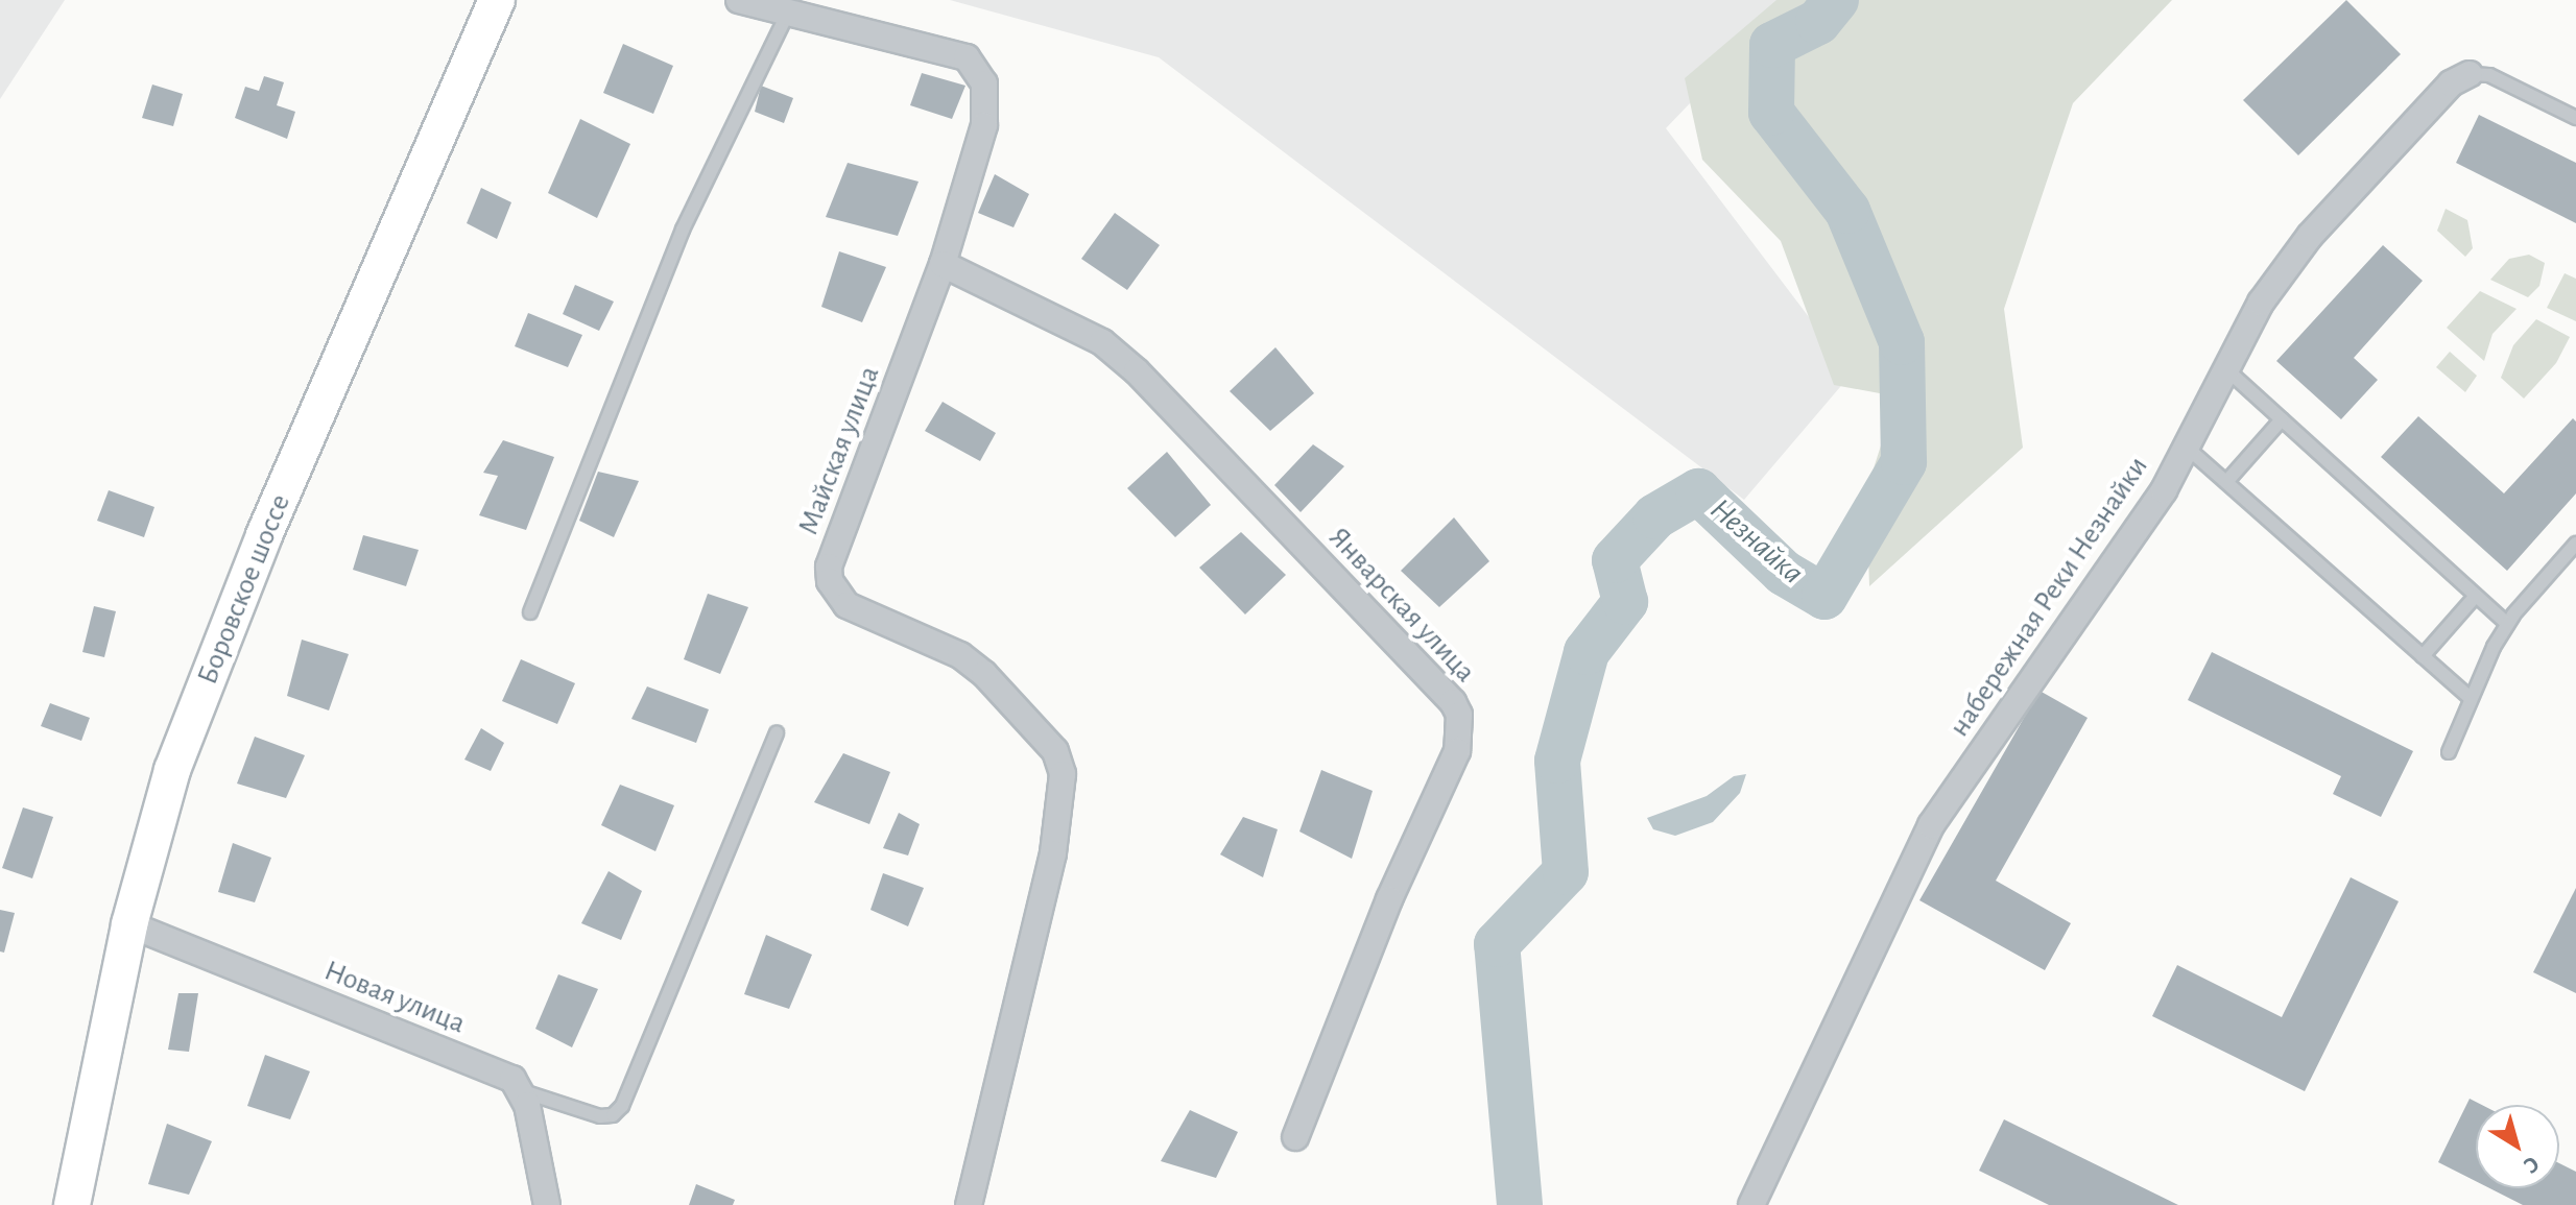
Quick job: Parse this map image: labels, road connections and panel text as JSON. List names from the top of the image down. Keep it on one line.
{"streets":{"main road":["Боровское шоссе"],"street":["Майская улица","набережная Реки Незнайки","Январская улица","Новая улица"]},"crossings":[["Майская улица","Январская улица"],["Боровское шоссе","Новая улица"]],"water":["Незнайка"],"north":"bottom right"}
